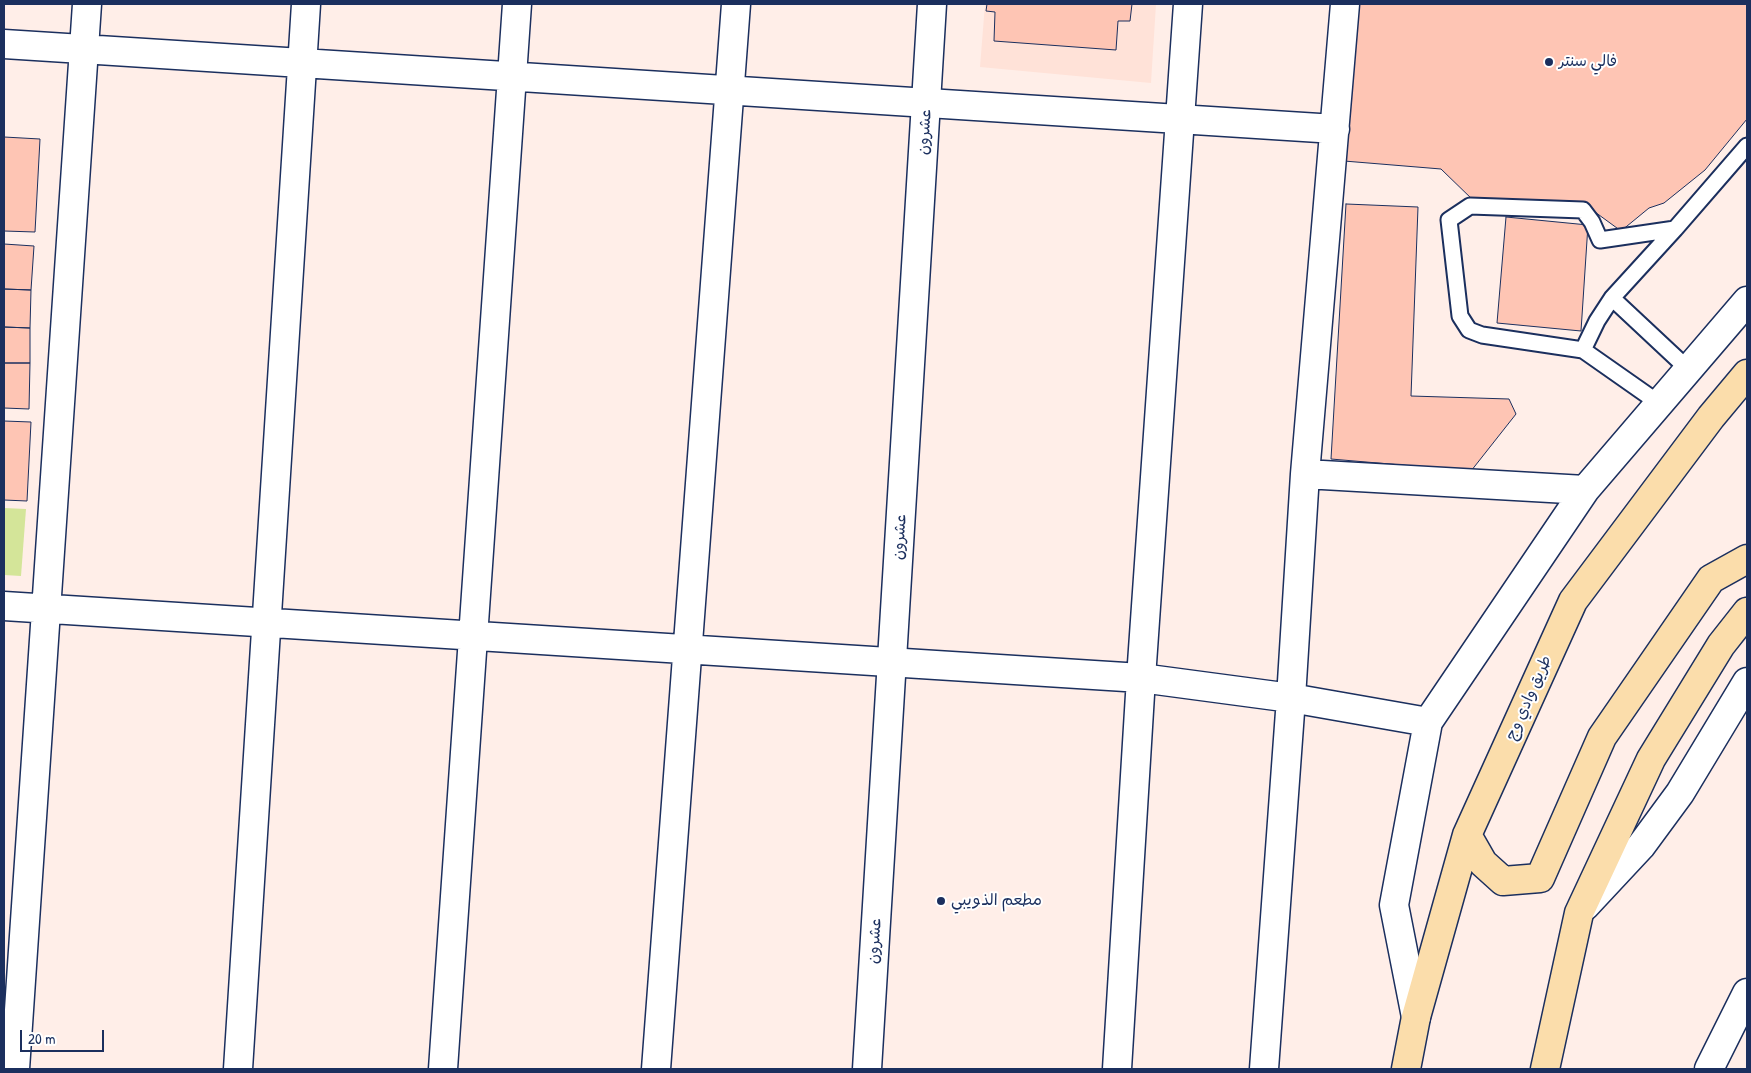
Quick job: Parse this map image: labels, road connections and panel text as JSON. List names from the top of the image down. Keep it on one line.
{"streets":{"main road":["طريق وادي وج"],"street":["عشرون"]},"places":["فالي سنتر","مطعم الذويبي"],"scale_bar":"20 m"}
